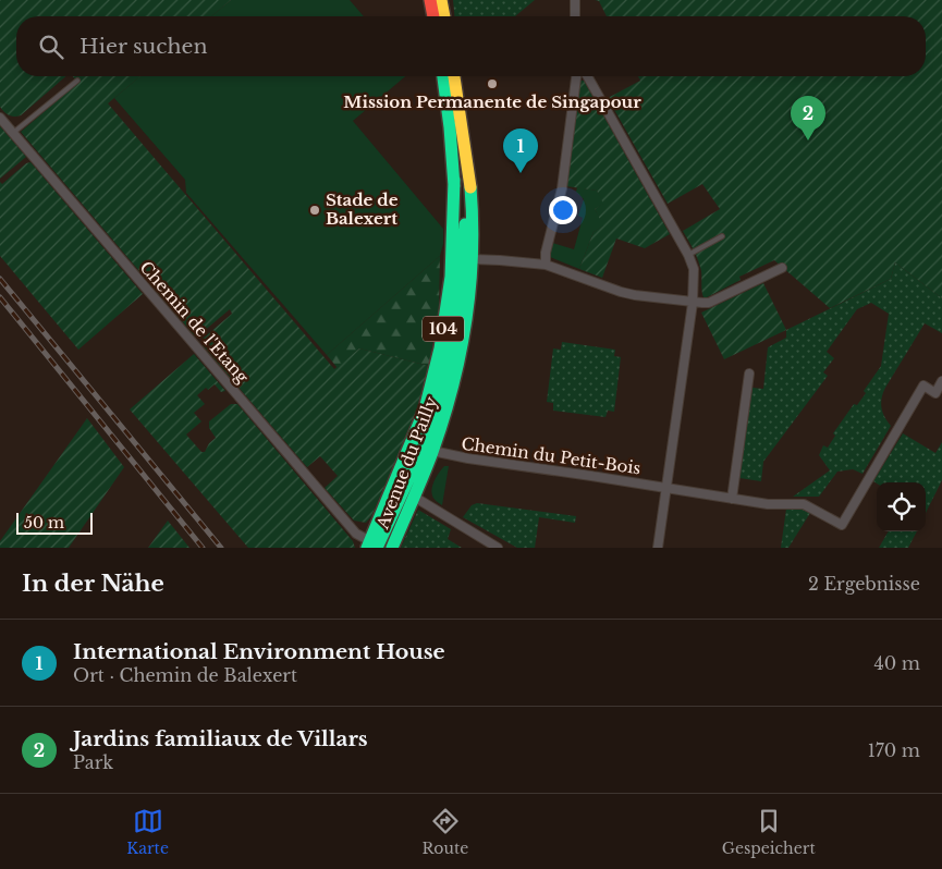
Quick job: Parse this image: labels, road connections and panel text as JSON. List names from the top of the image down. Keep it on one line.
{"streets":{"main road":["104","Avenue du Pailly"],"street":["Chemin de l'Etang","Chemin du Petit-Bois"]},"crossings":[["Chemin de l'Etang","104"],["Chemin de l'Etang","Avenue du Pailly"],["104","Avenue du Pailly"],["Chemin du Petit-Bois","Avenue du Pailly"]],"places":["Mission Permanente de Singapour","Stade de Balexert"],"scale_bar":"50 m","page":{"search":"Hier suchen","pins":["2","1"],"scale":"50 m","heading":["In der Nähe","2 Ergebnisse"],"list":[{"mark":"1","name":"International Environment House","note":"Ort · Chemin de Balexert","value":"40 m"},{"mark":"2","name":"Jardins familiaux de Villars","note":"Park","value":"170 m"}],"nav":["Karte","Route","Gespeichert"]}}
